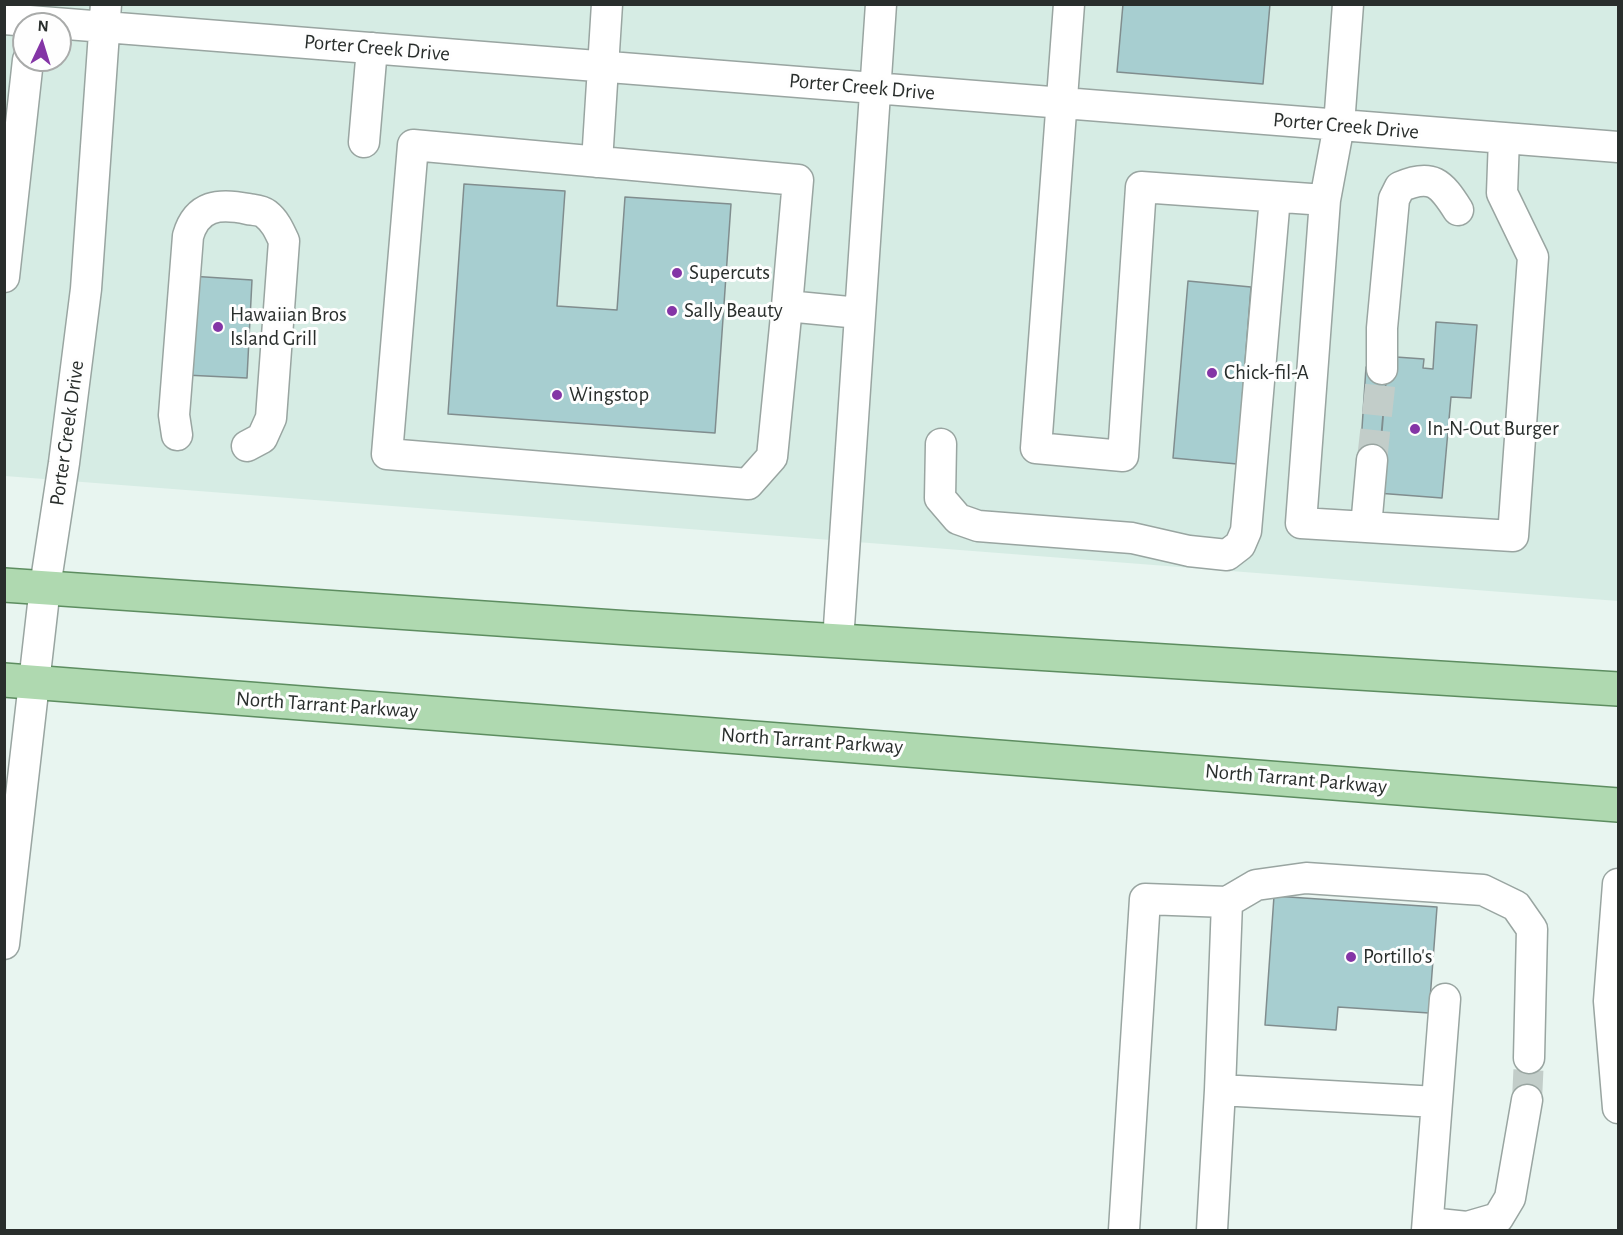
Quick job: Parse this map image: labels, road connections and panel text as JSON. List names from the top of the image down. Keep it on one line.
{"streets":{"main road":["North Tarrant Parkway"],"street":["Porter Creek Drive"]},"crossings":[["Porter Creek Drive","North Tarrant Parkway"]],"places":["Supercuts","Sally Beauty","Hawaiian Bros Island Grill","Chick-fil-A","Wingstop","In-N-Out Burger","Portillo's"],"north":"top"}
